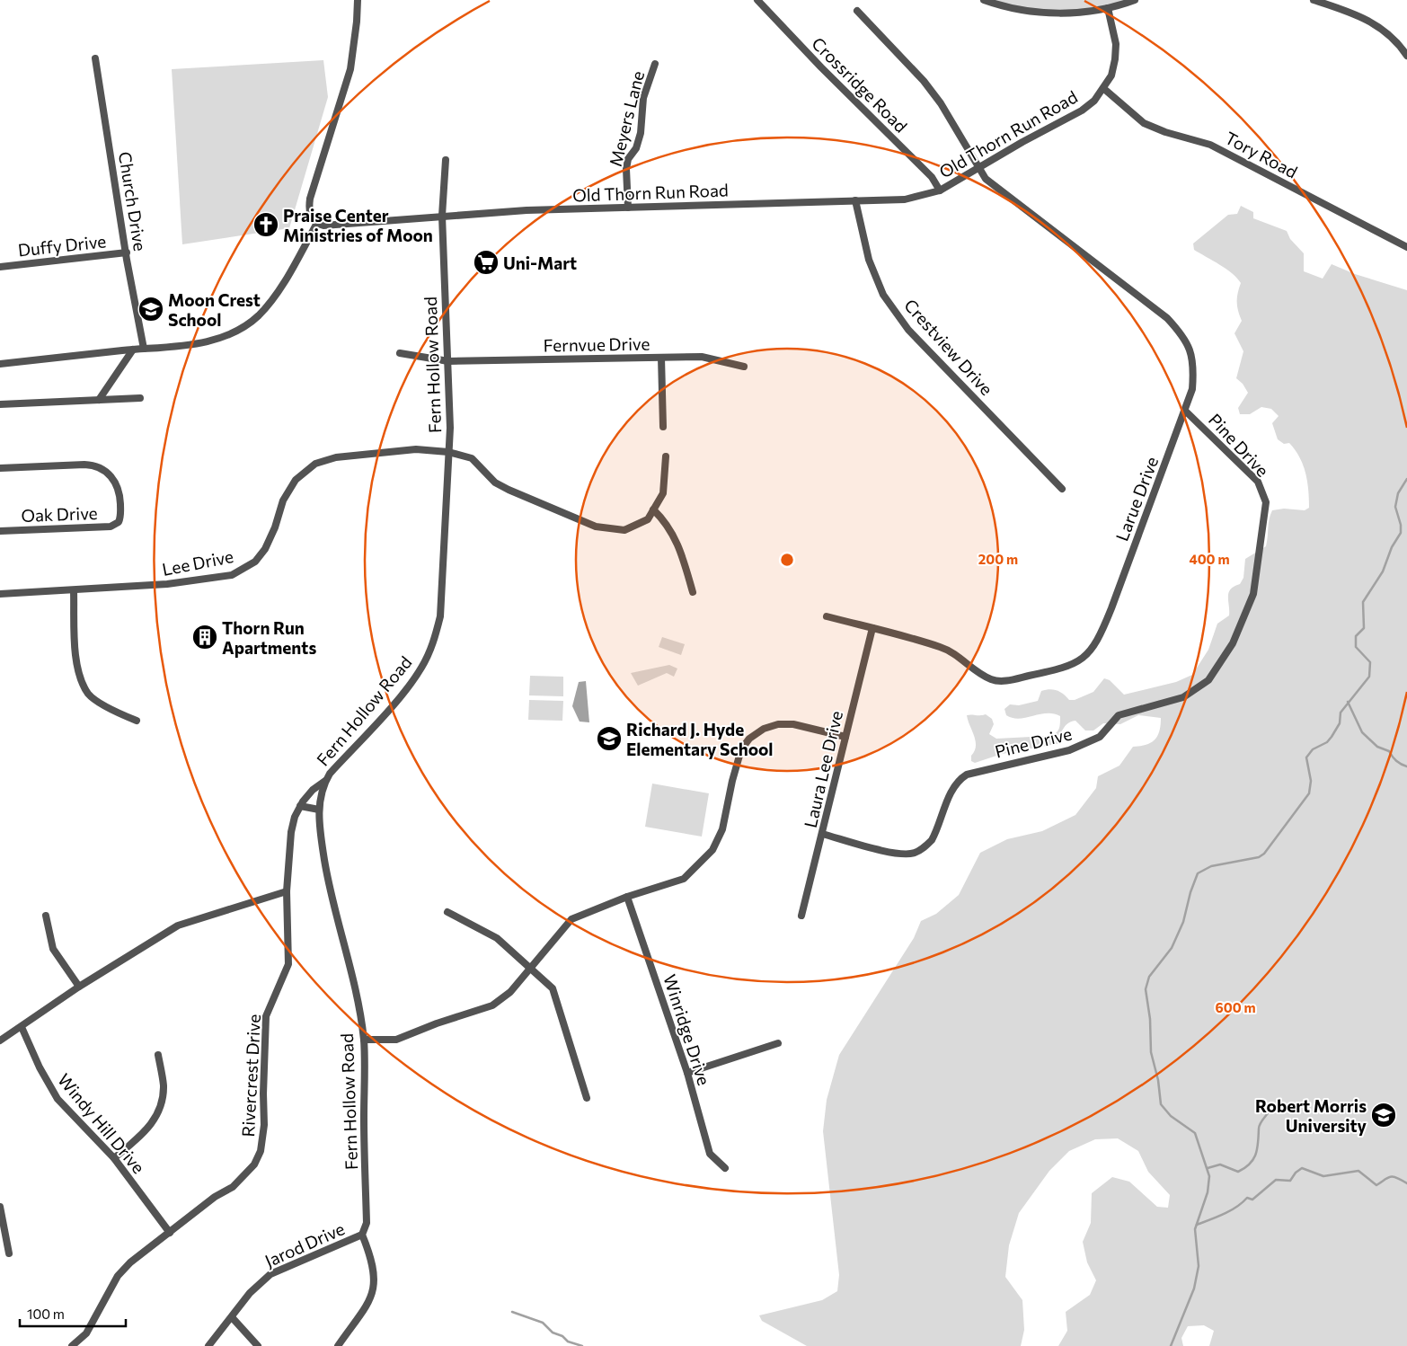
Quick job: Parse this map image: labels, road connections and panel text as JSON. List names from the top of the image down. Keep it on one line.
{"streets":{"street":["Crossridge Road","Meyers Lane","Old Thorn Run Road","Tory Road","Church Drive","Duffy Drive","Fernvue Drive","Crestview Drive","Fern Hollow Road","Pine Drive","Larue Drive","Oak Drive","Lee Drive","Laura Lee Drive","Winridge Drive","Rivercrest Drive","Windy Hill Drive","Jarod Drive"]},"crossings":[["Crossridge Road","Old Thorn Run Road"],["Meyers Lane","Old Thorn Run Road"],["Old Thorn Run Road","Tory Road"],["Old Thorn Run Road","Crestview Drive"],["Old Thorn Run Road","Fern Hollow Road"],["Old Thorn Run Road","Larue Drive"],["Church Drive","Duffy Drive"],["Fernvue Drive","Fern Hollow Road"],["Fern Hollow Road","Lee Drive"],["Fern Hollow Road","Rivercrest Drive"],["Fern Hollow Road","Jarod Drive"],["Pine Drive","Larue Drive"],["Pine Drive","Laura Lee Drive"],["Larue Drive","Laura Lee Drive"],["Rivercrest Drive","Windy Hill Drive"]],"places":{"church":["Praise Center Ministries of Moon"],"supermarket":["Uni-Mart"],"school or university":["Moon Crest School","Richard J. Hyde Elementary School","Robert Morris University"],"building":["Thorn Run Apartments"]},"scale_bar":"100 m","rings":["200 m","400 m","600 m"]}
